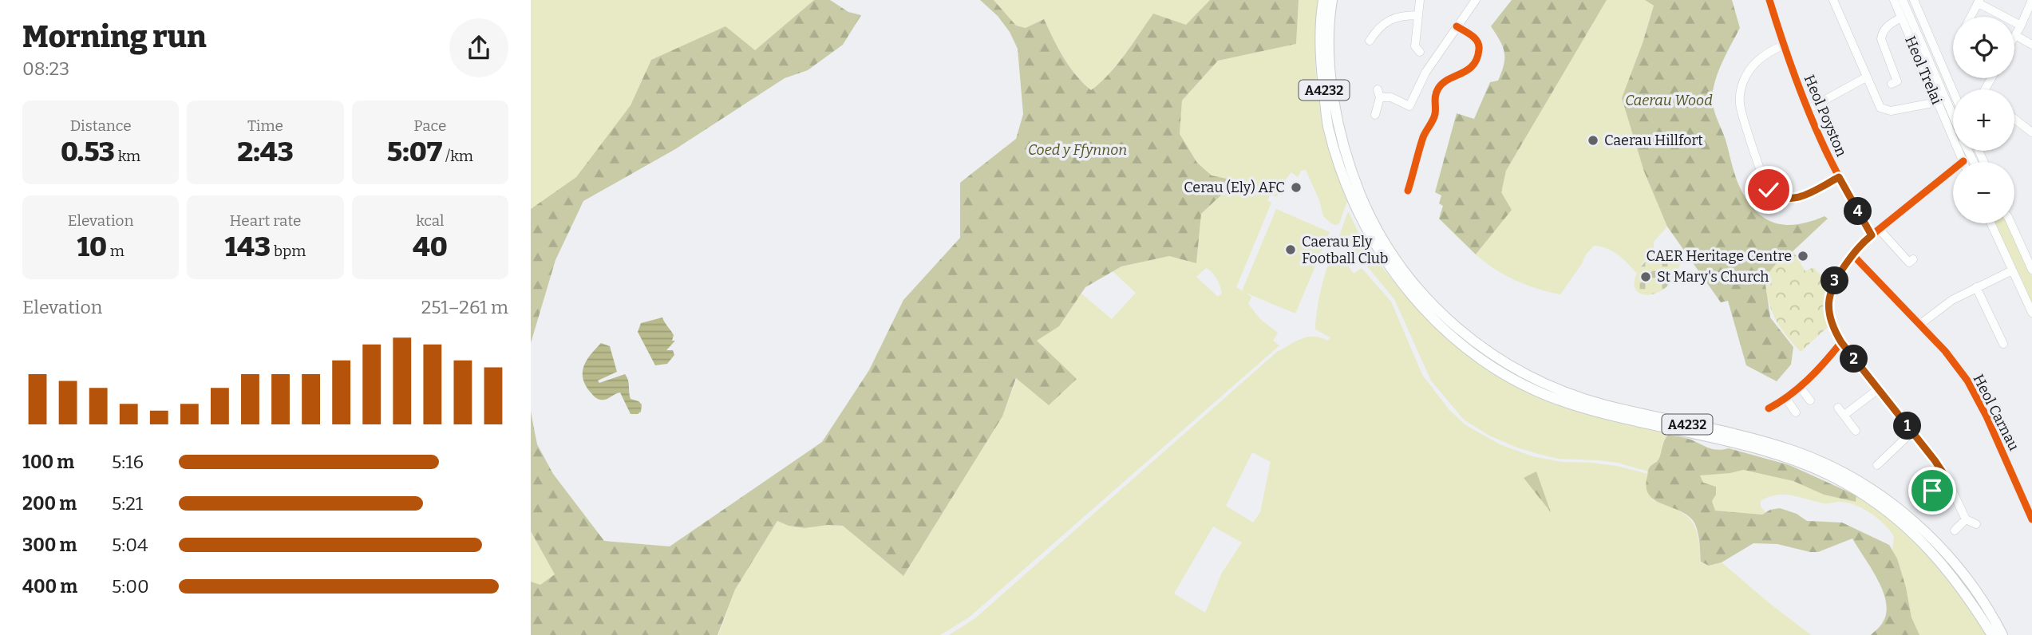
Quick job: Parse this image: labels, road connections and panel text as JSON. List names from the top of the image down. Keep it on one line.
{"streets":{"main road":["A4232"],"street":["Heol Trelai","Heol Poyston","Heol Carnau"]},"parks":["Caerau Wood","Coed y Ffynnon"],"places":["Caerau Hillfort","Cerau (Ely) AFC","Caerau Ely Football Club","CAER Heritage Centre","St Mary's Church"],"page":{"heading":["Morning run","08:23"],"map_buttons":["+","−"],"stats":[["Distance","0.53 km"],["Time","2:43"],["Pace","5:07 /km"],["Elevation","10 m"],["Heart rate","143 bpm"],["kcal","40"]],"pins":["4","3","2","1"],"chart":["Elevation","251–261 m"],"list":[{"name":"100 m","note":"5:16"},{"name":"200 m","note":"5:21"},{"name":"300 m","note":"5:04"},{"name":"400 m","note":"5:00"}]}}
